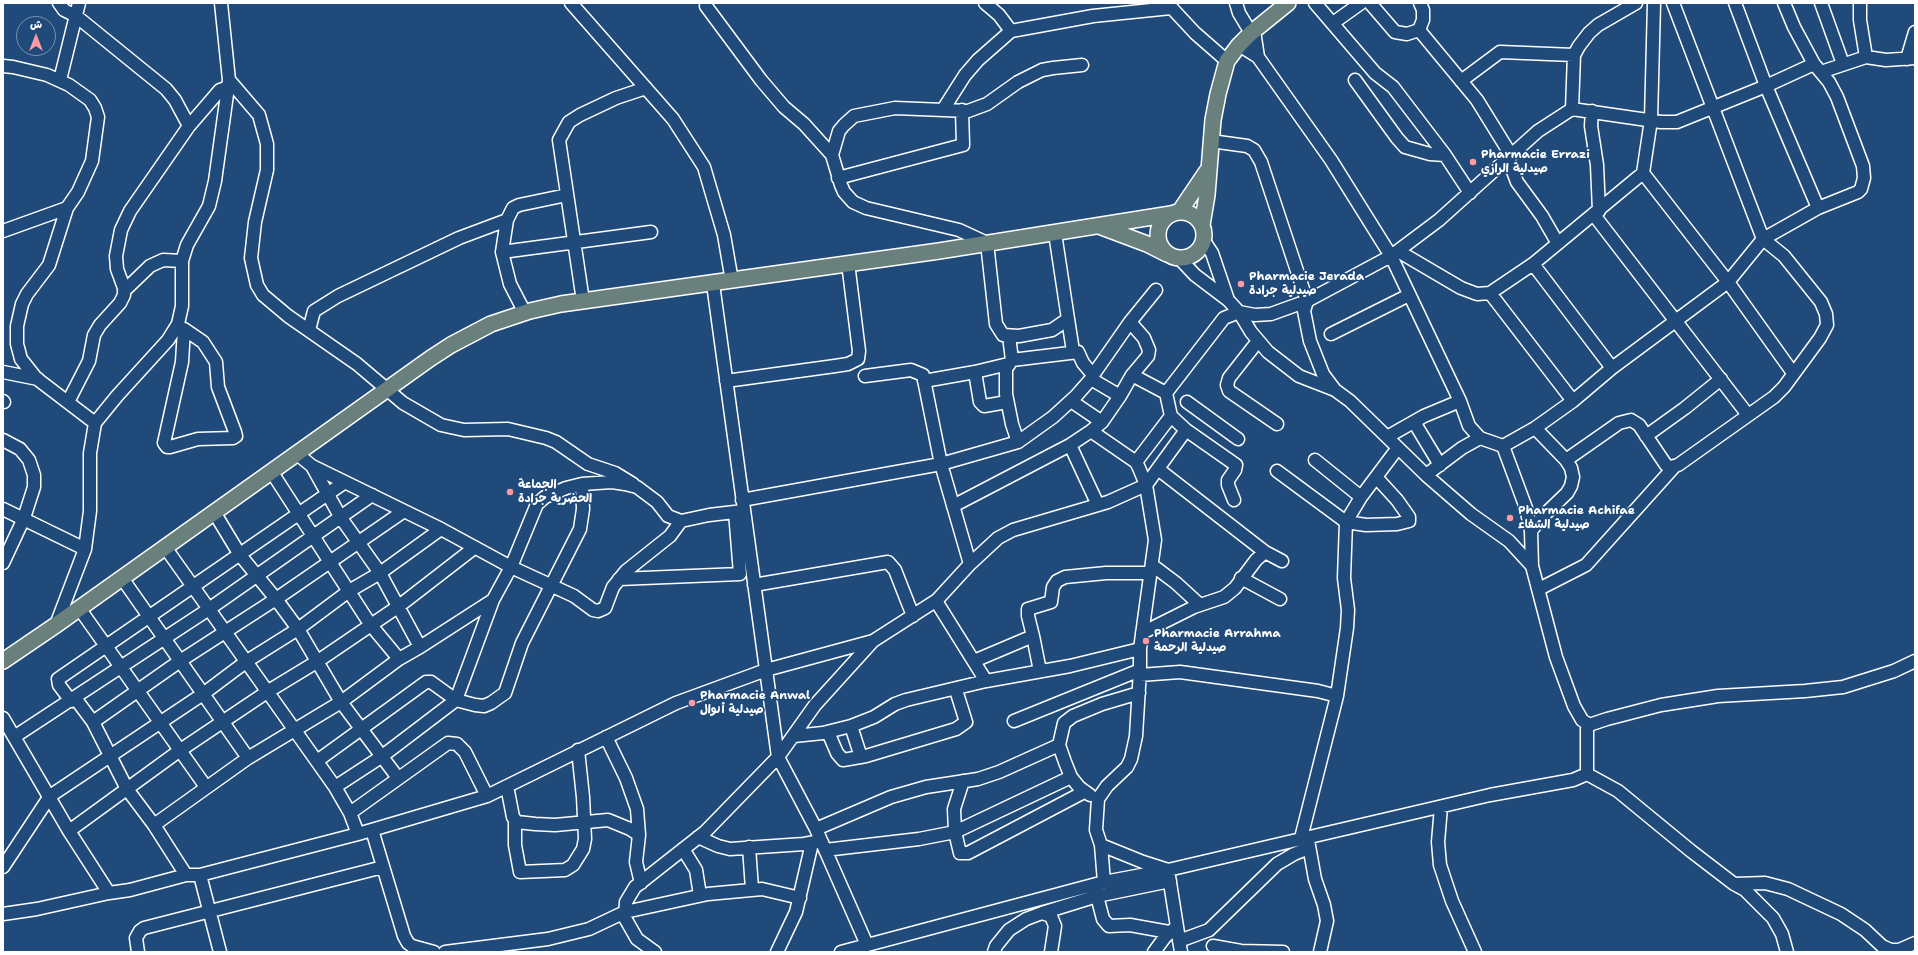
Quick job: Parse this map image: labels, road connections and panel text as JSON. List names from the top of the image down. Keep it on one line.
{"places":["Pharmacie Errazi صيدلية الرازي","Pharmacie Jerada صيدلية جرادة","الجماعة الحضرية جرادة","Pharmacie Achifae صيدلية الشفاء","Pharmacie Arrahma صيدلية الرحمة","Pharmacie Anwal صيدلية أنوال"],"north":"top"}
